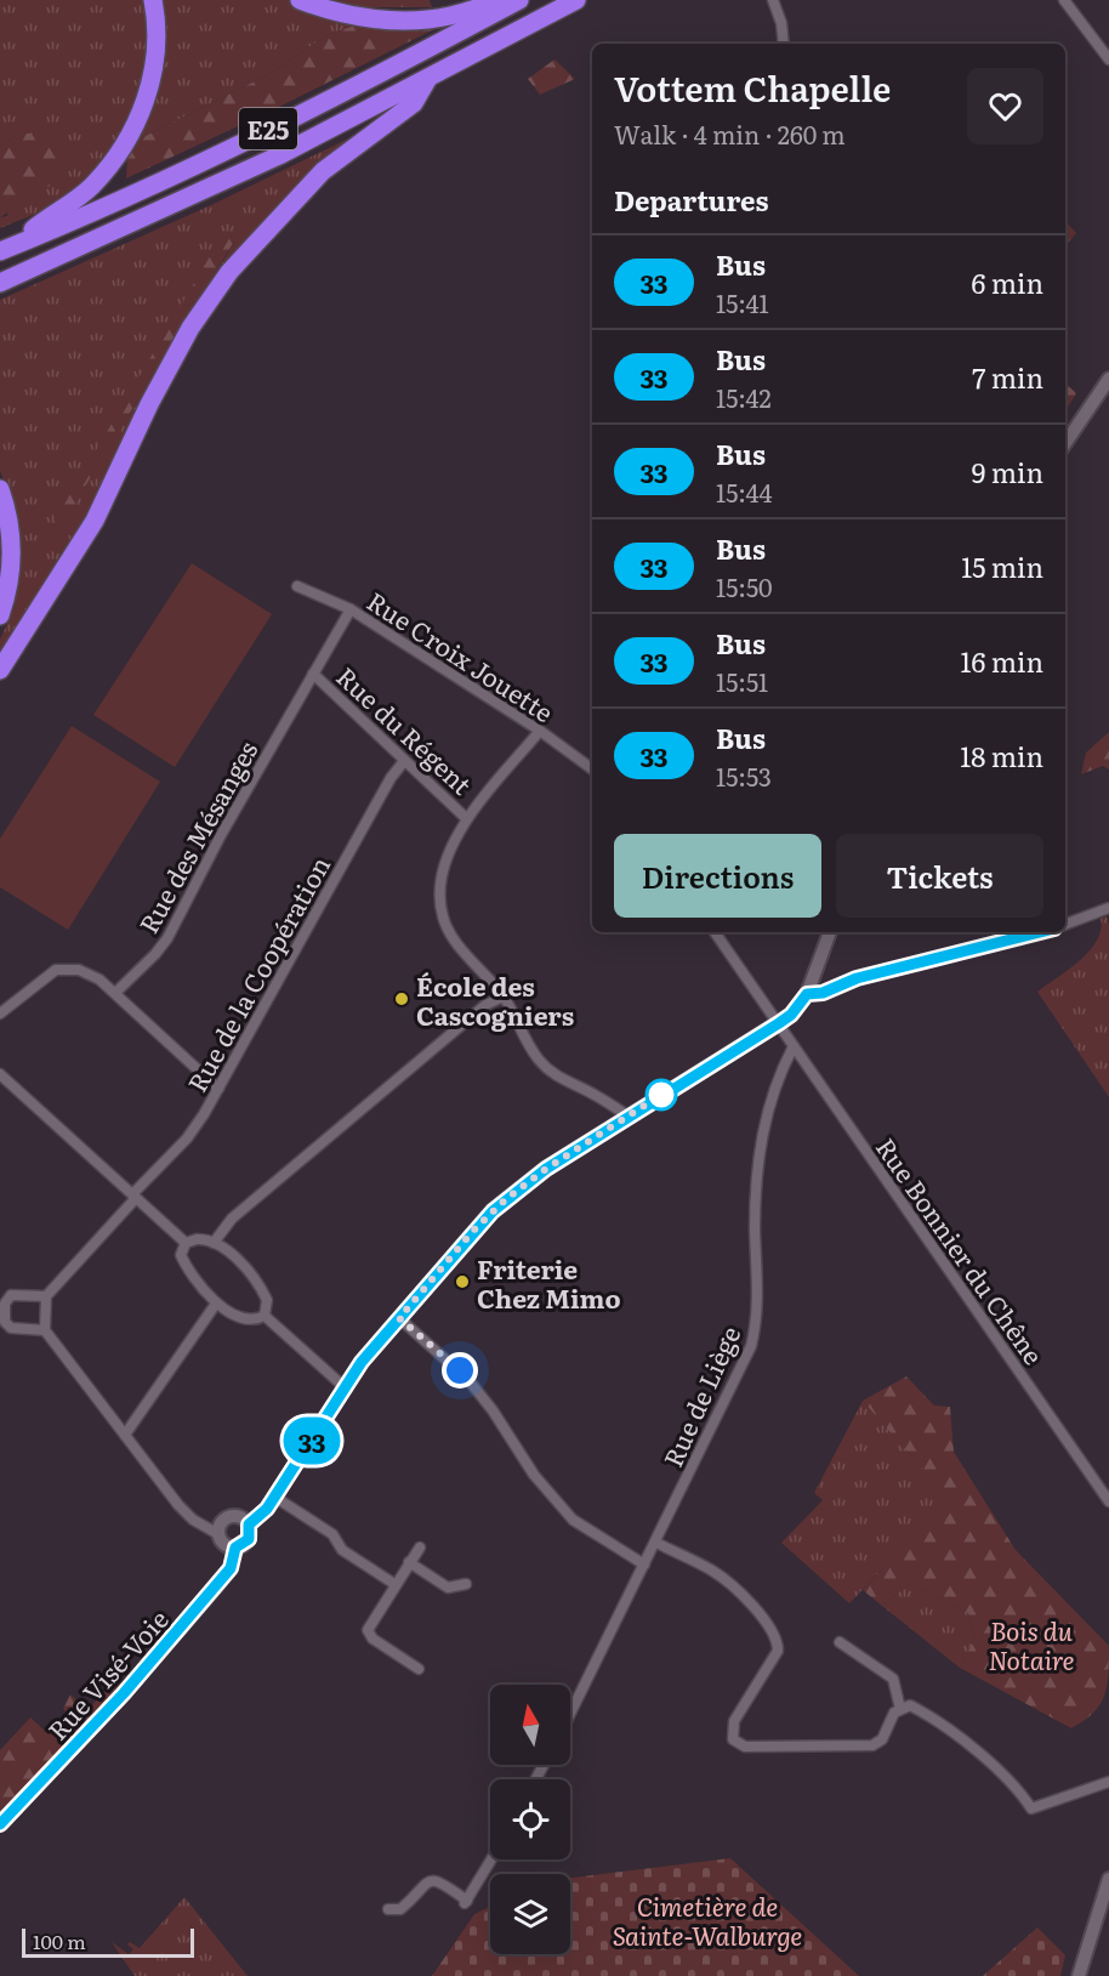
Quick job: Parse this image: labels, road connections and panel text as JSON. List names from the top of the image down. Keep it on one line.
{"streets":{"highway":["E25"],"street":["Rue Croix Jouette","Rue du Régent","Rue des Mésanges","Rue de la Coopération","Rue Bonnier du Chêne","Rue de Liège","Rue Visé-Voie"]},"crossings":[["Rue Croix Jouette","Rue des Mésanges"],["Rue du Régent","Rue des Mésanges"],["Rue du Régent","Rue de la Coopération"],["Rue Bonnier du Chêne","Rue de Liège"],["Rue Bonnier du Chêne","Rue Visé-Voie"]],"parks":["Bois du Notaire","Cimetière de Sainte-Walburge"],"places":["École des Cascogniers","Friterie Chez Mimo"],"lines":["bus line 33"],"scale_bar":"100 m","north":"top","page":{"on_map":"33","heading":[["Vottem Chapelle","Walk · 4 min · 260 m"],"Departures"],"list":[{"mark":"33","name":"Bus","note":"15:41","value":"6 min"},{"mark":"33","name":"Bus","note":"15:42","value":"7 min"},{"mark":"33","name":"Bus","note":"15:44","value":"9 min"},{"mark":"33","name":"Bus","note":"15:50","value":"15 min"},{"mark":"33","name":"Bus","note":"15:51","value":"16 min"},{"mark":"33","name":"Bus","note":"15:53","value":"18 min"}],"buttons":["Directions","Tickets"],"scale":"100 m"}}
